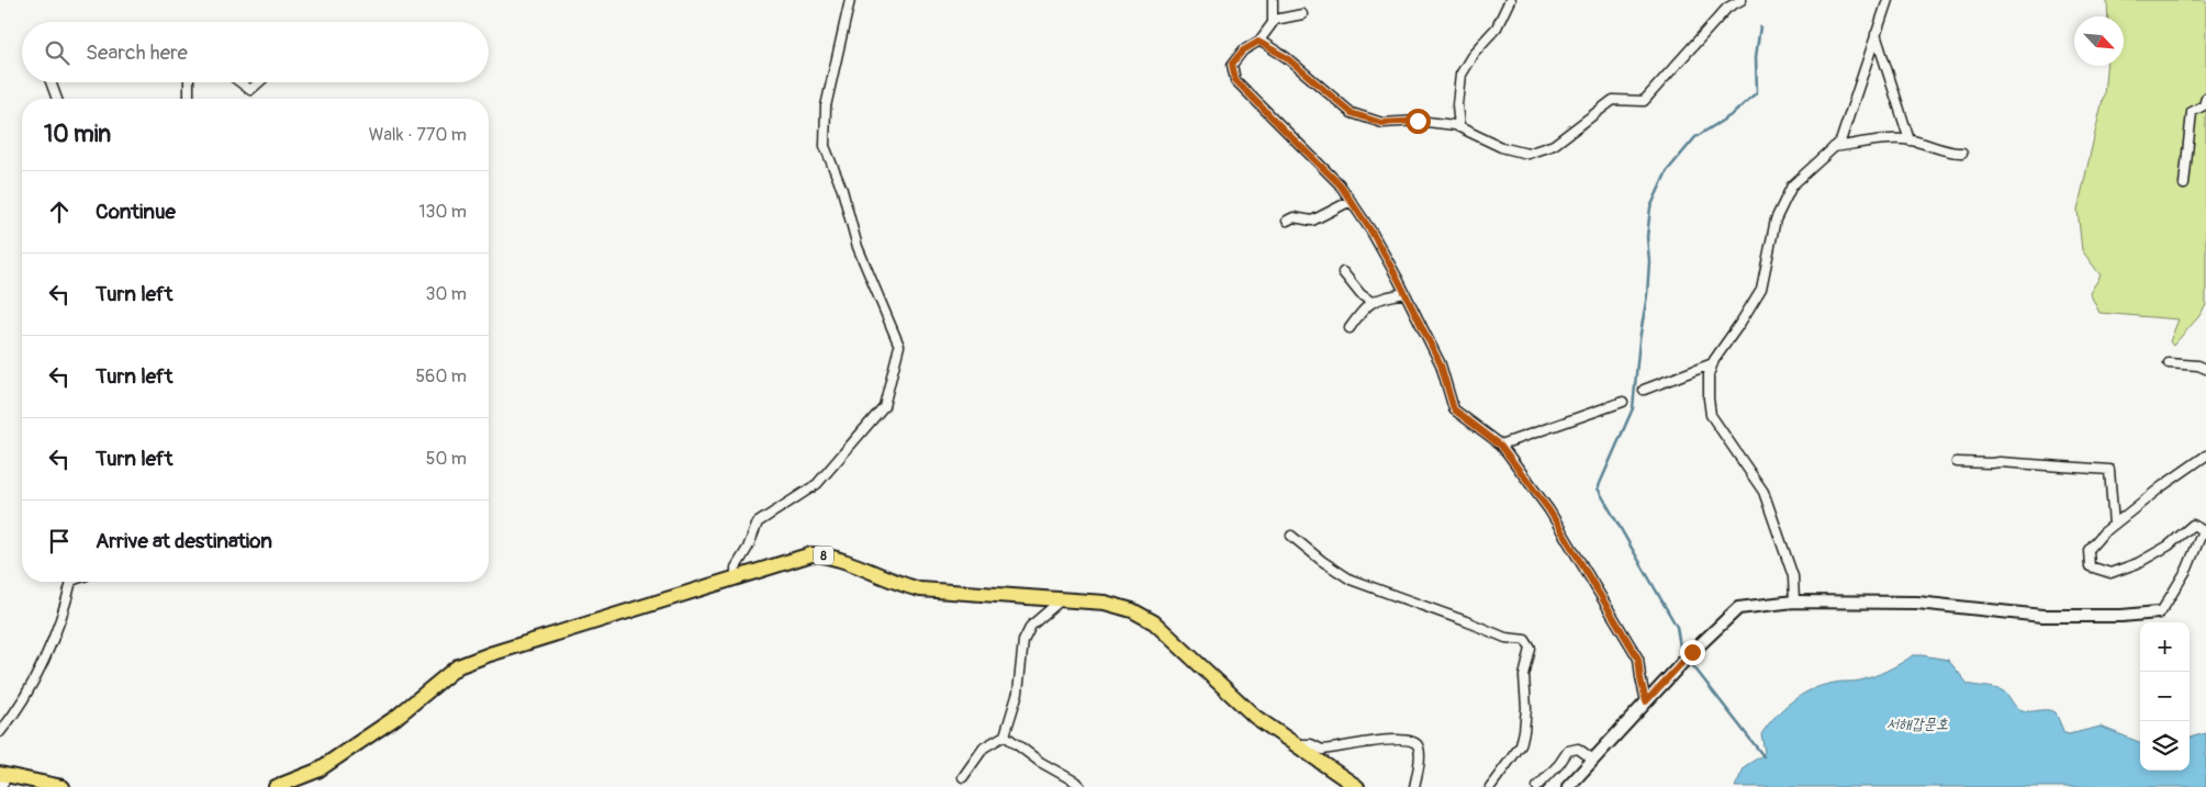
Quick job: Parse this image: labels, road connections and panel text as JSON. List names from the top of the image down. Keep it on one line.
{"streets":{"main road":["8"]},"water":["서해갑문호"],"north":"bottom right","page":{"search":"Search here","heading":["10 min","Walk · 770 m"],"list":[["Continue","130 m"],["Turn left","30 m"],["Turn left","560 m"],["Turn left","50 m"],"Arrive at destination"],"map_buttons":["+","−"]}}
